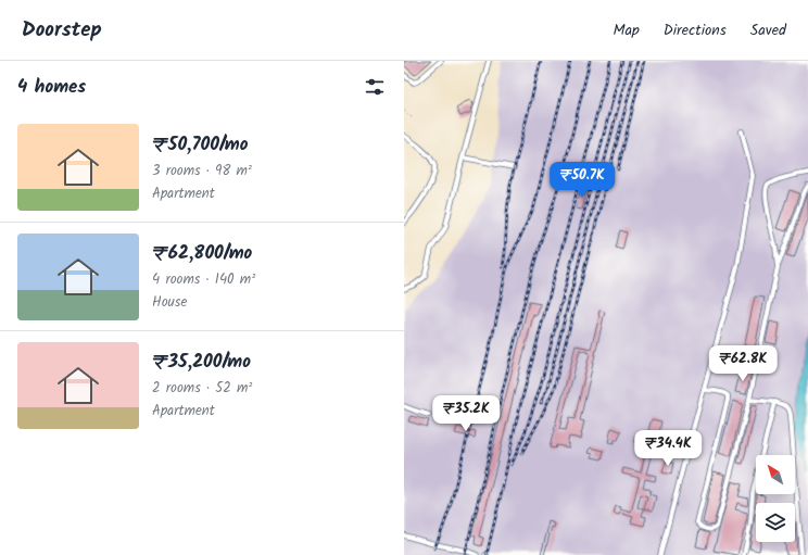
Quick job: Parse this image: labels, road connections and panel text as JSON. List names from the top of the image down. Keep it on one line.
{"north":"top left","page":{"header":"Doorstep","nav":["Map","Directions","Saved"],"heading":"4 homes","list":[{"name":"₹50,700/mo","note":"3 rooms · 98 m² · Apartment"},{"name":"₹62,800/mo","note":"4 rooms · 140 m² · House"},{"name":"₹35,200/mo","note":"2 rooms · 52 m² · Apartment"}],"price":["₹50.7K","₹62.8K","₹35.2K","₹34.4K"]}}
